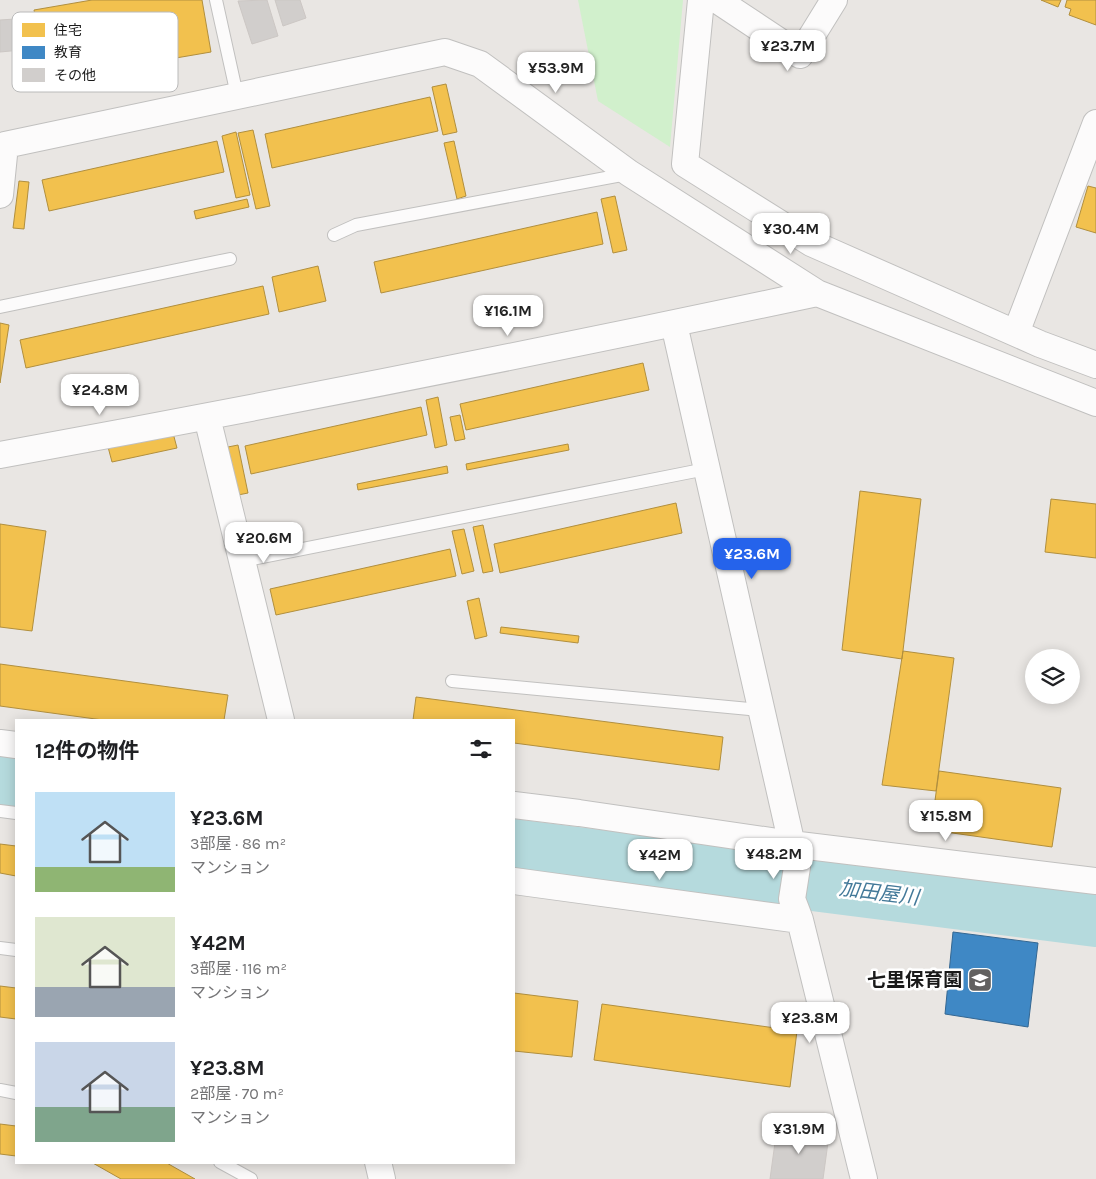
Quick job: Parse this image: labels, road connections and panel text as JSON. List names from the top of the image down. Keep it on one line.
{"water":["加田屋川"],"places":{"school or university":["七里保育園"]},"legend":["住宅","教育","その他"],"page":{"price":["¥23.7M","¥53.9M","¥30.4M","¥16.1M","¥24.8M","¥20.6M","¥23.6M","¥15.8M","¥48.2M","¥42M","¥23.8M","¥31.9M"],"heading":"12件の物件","list":[{"name":"¥23.6M","note":"3部屋 · 86 m² · マンション"},{"name":"¥42M","note":"3部屋 · 116 m² · マンション"},{"name":"¥23.8M","note":"2部屋 · 70 m² · マンション"}]}}
